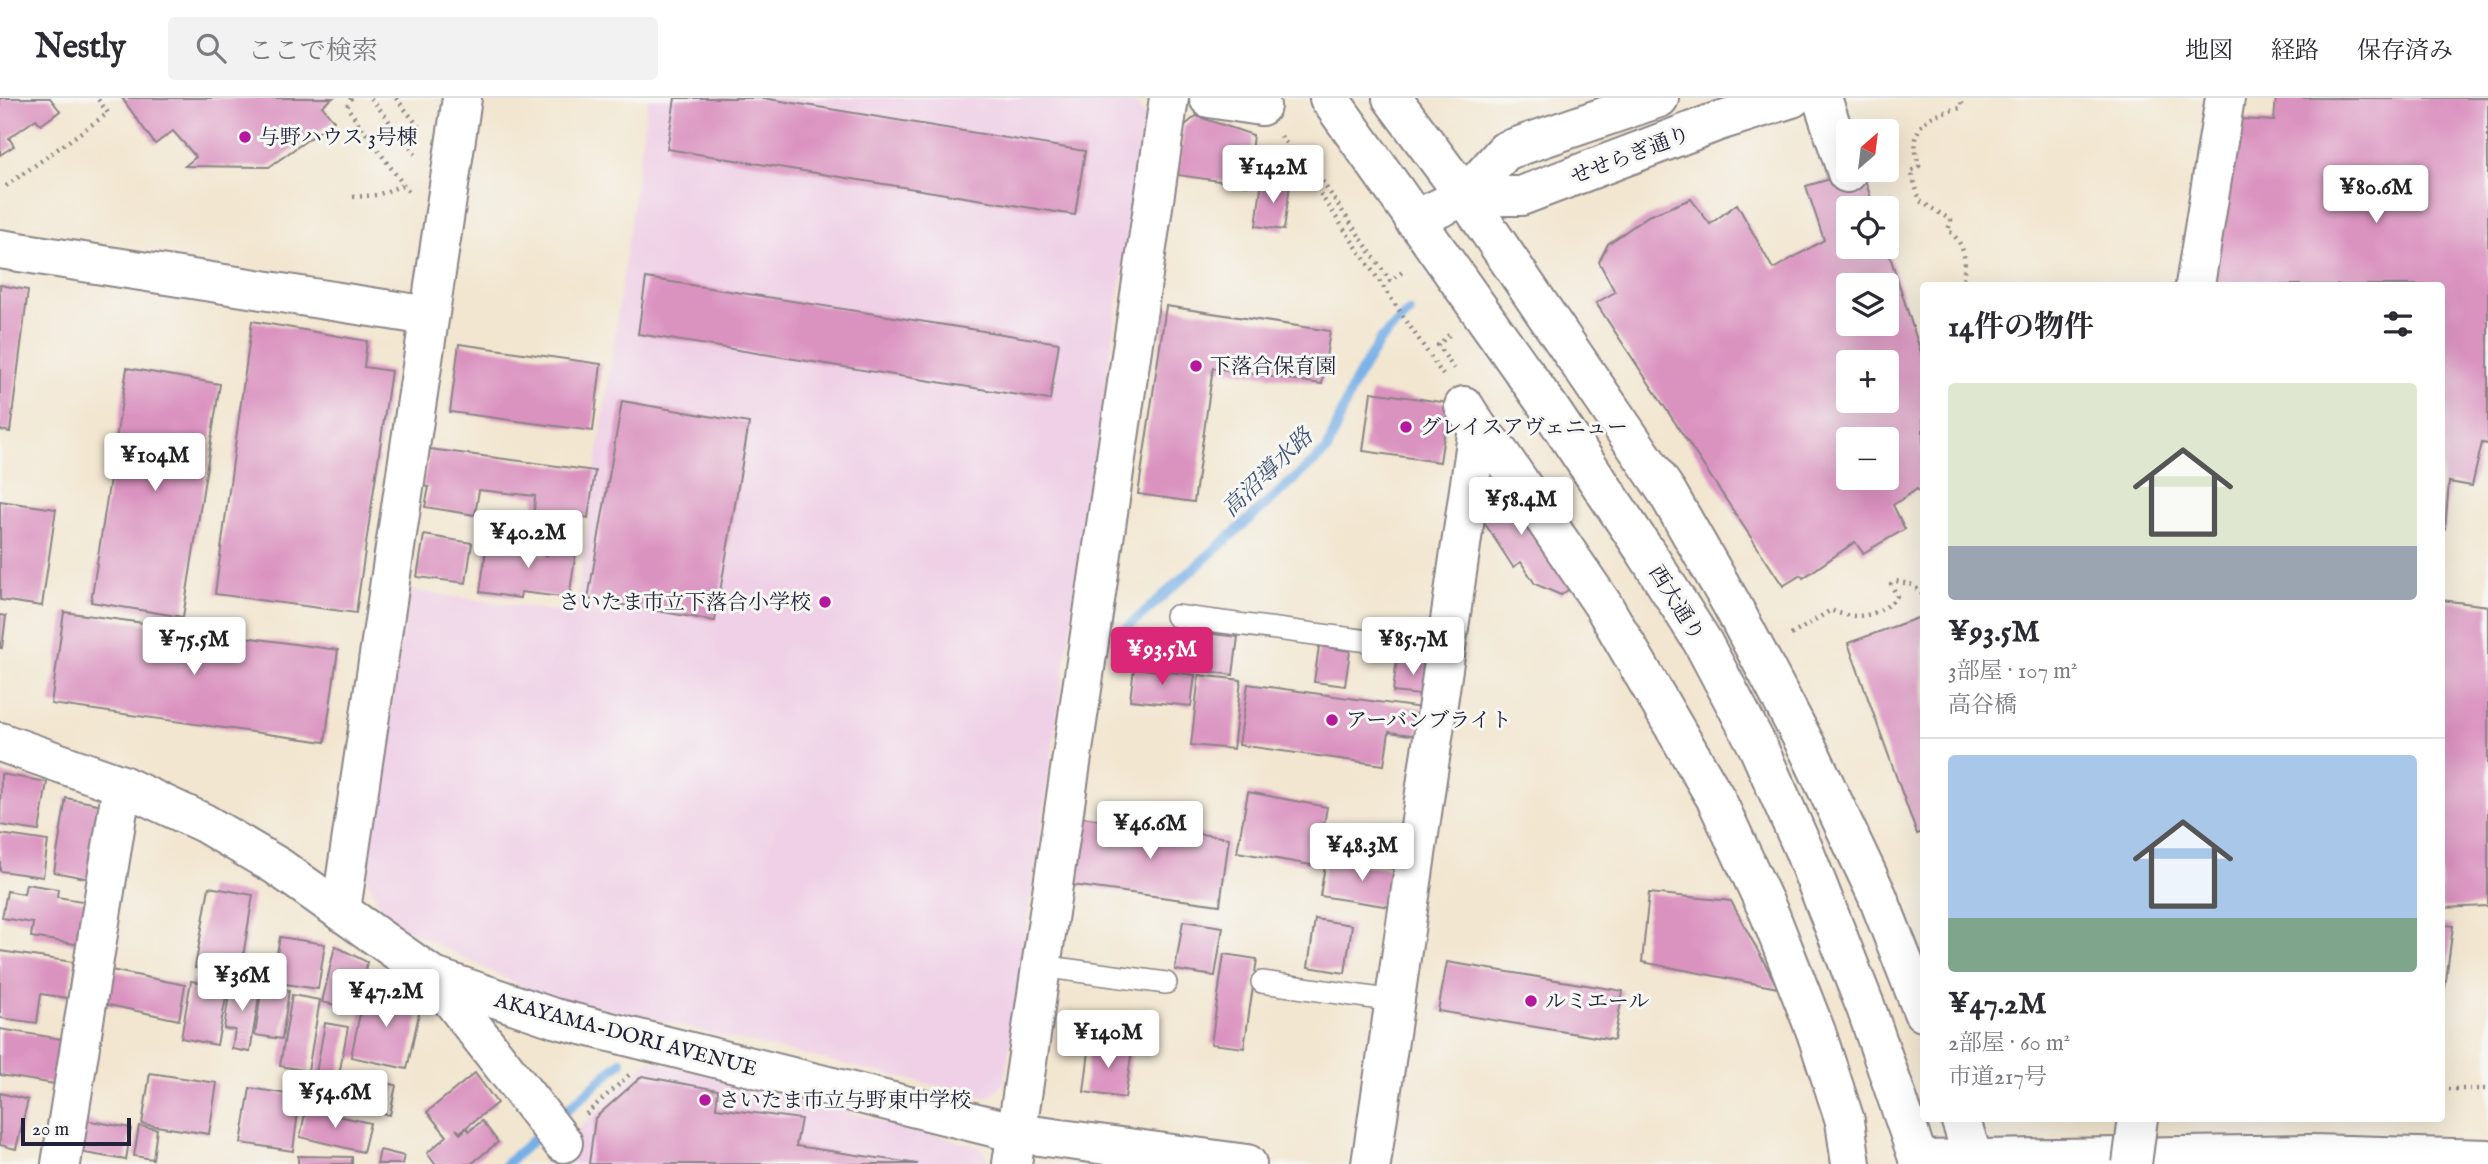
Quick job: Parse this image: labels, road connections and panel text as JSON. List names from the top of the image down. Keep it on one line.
{"streets":{"street":["せせらぎ通り","西大通り","AKAYAMA-DORI AVENUE"]},"crossings":[["せせらぎ通り","西大通り"]],"water":["高沼導水路"],"places":["与野ハウス 3号棟","下落合保育園","グレイスアヴェニュー","さいたま市立下落合小学校","アーバンブライト","ルミエール","さいたま市立与野東中学校"],"scale_bar":"20 m","north":"top right","page":{"header":"Nestly","search":"ここで検索","nav":["地図","経路","保存済み"],"map_buttons":["+","−"],"price":["¥142M","¥80.6M","¥104M","¥58.4M","¥40.2M","¥75.5M","¥85.7M","¥93.5M","¥46.6M","¥48.3M","¥36M","¥47.2M","¥140M","¥54.6M"],"heading":"14件の物件","list":[{"name":"¥93.5M","note":"3部屋 · 107 m² · 高谷橋"},{"name":"¥47.2M","note":"2部屋 · 60 m² · 市道217号"}],"scale":"20 m"}}
